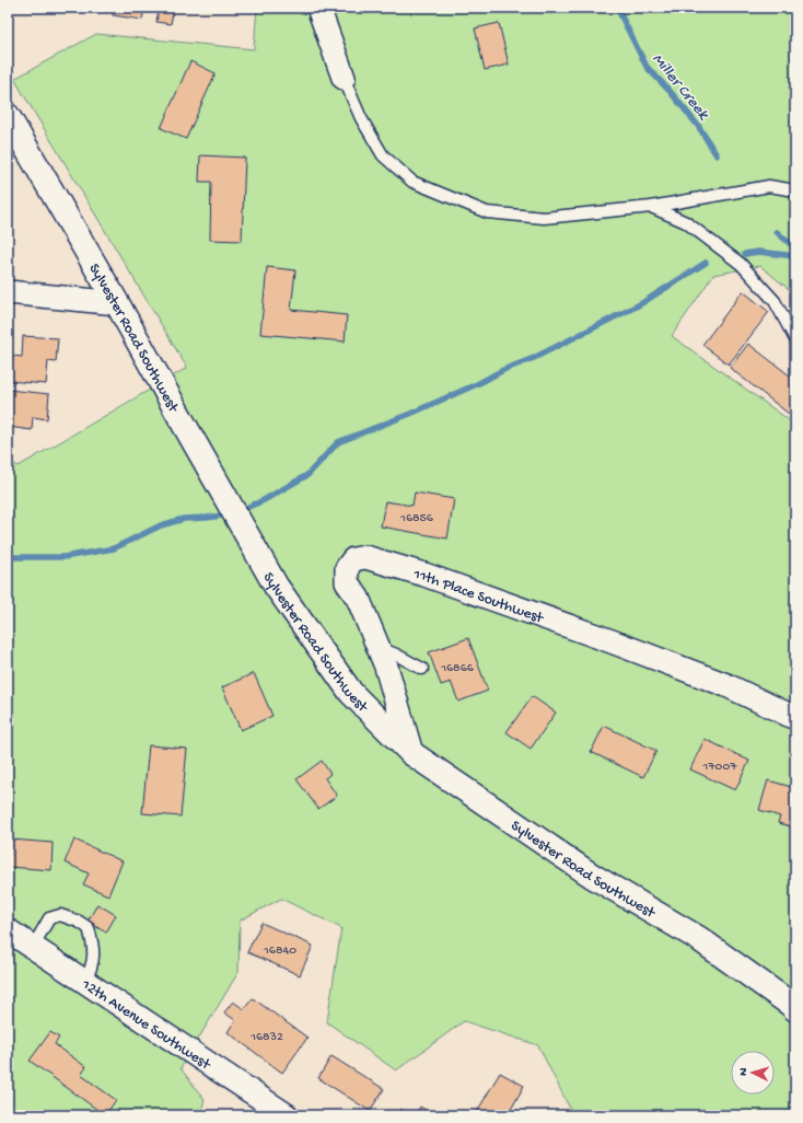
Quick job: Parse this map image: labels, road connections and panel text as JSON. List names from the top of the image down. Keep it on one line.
{"streets":{"street":["Sylvester Road Southwest","11th Place Southwest","12th Avenue Southwest"]},"crossings":[["Sylvester Road Southwest","11th Place Southwest"]],"water":["Miller Creek"],"house_numbers":["16856","16866","17007","16840","16832"],"north":"left"}
